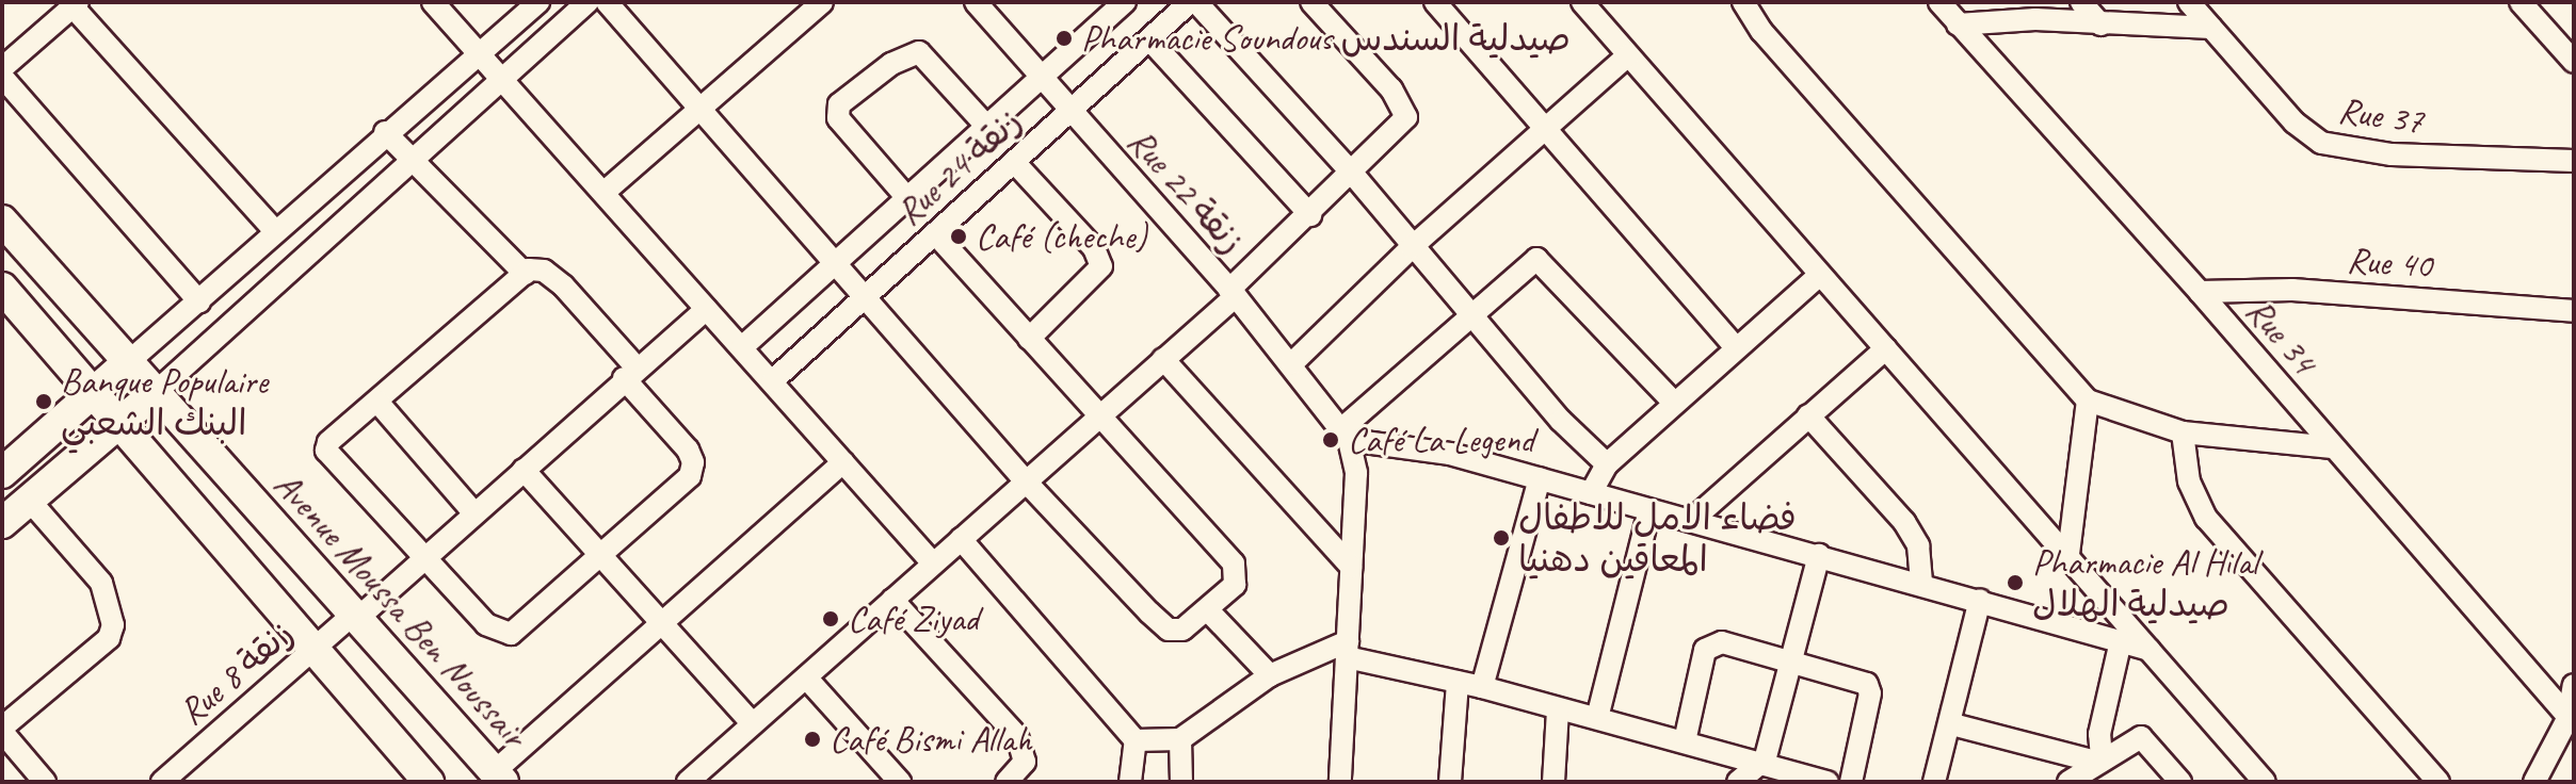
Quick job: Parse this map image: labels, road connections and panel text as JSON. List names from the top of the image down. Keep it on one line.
{"streets":{"street":["Rue 37","Rue 24 زنقة","Rue 22 زنقة","Rue 40","Rue 34","Avenue Moussa Ben Noussair","Rue 8 زنقة"]},"crossings":[["Rue 24 زنقة","Rue 22 زنقة"],["Rue 40","Rue 34"],["Avenue Moussa Ben Noussair","Rue 8 زنقة"]],"places":["Pharmacie Soundous صيدلية السندس","Café (cheche)","Banque Populaire البنك الشعبي","Café La Legend","فضاء الامل للاطفال المعاقين دهنيا","Pharmacie Al Hilal صيدلية الهلال","Café Ziyad","Café Bismi Allah"]}
